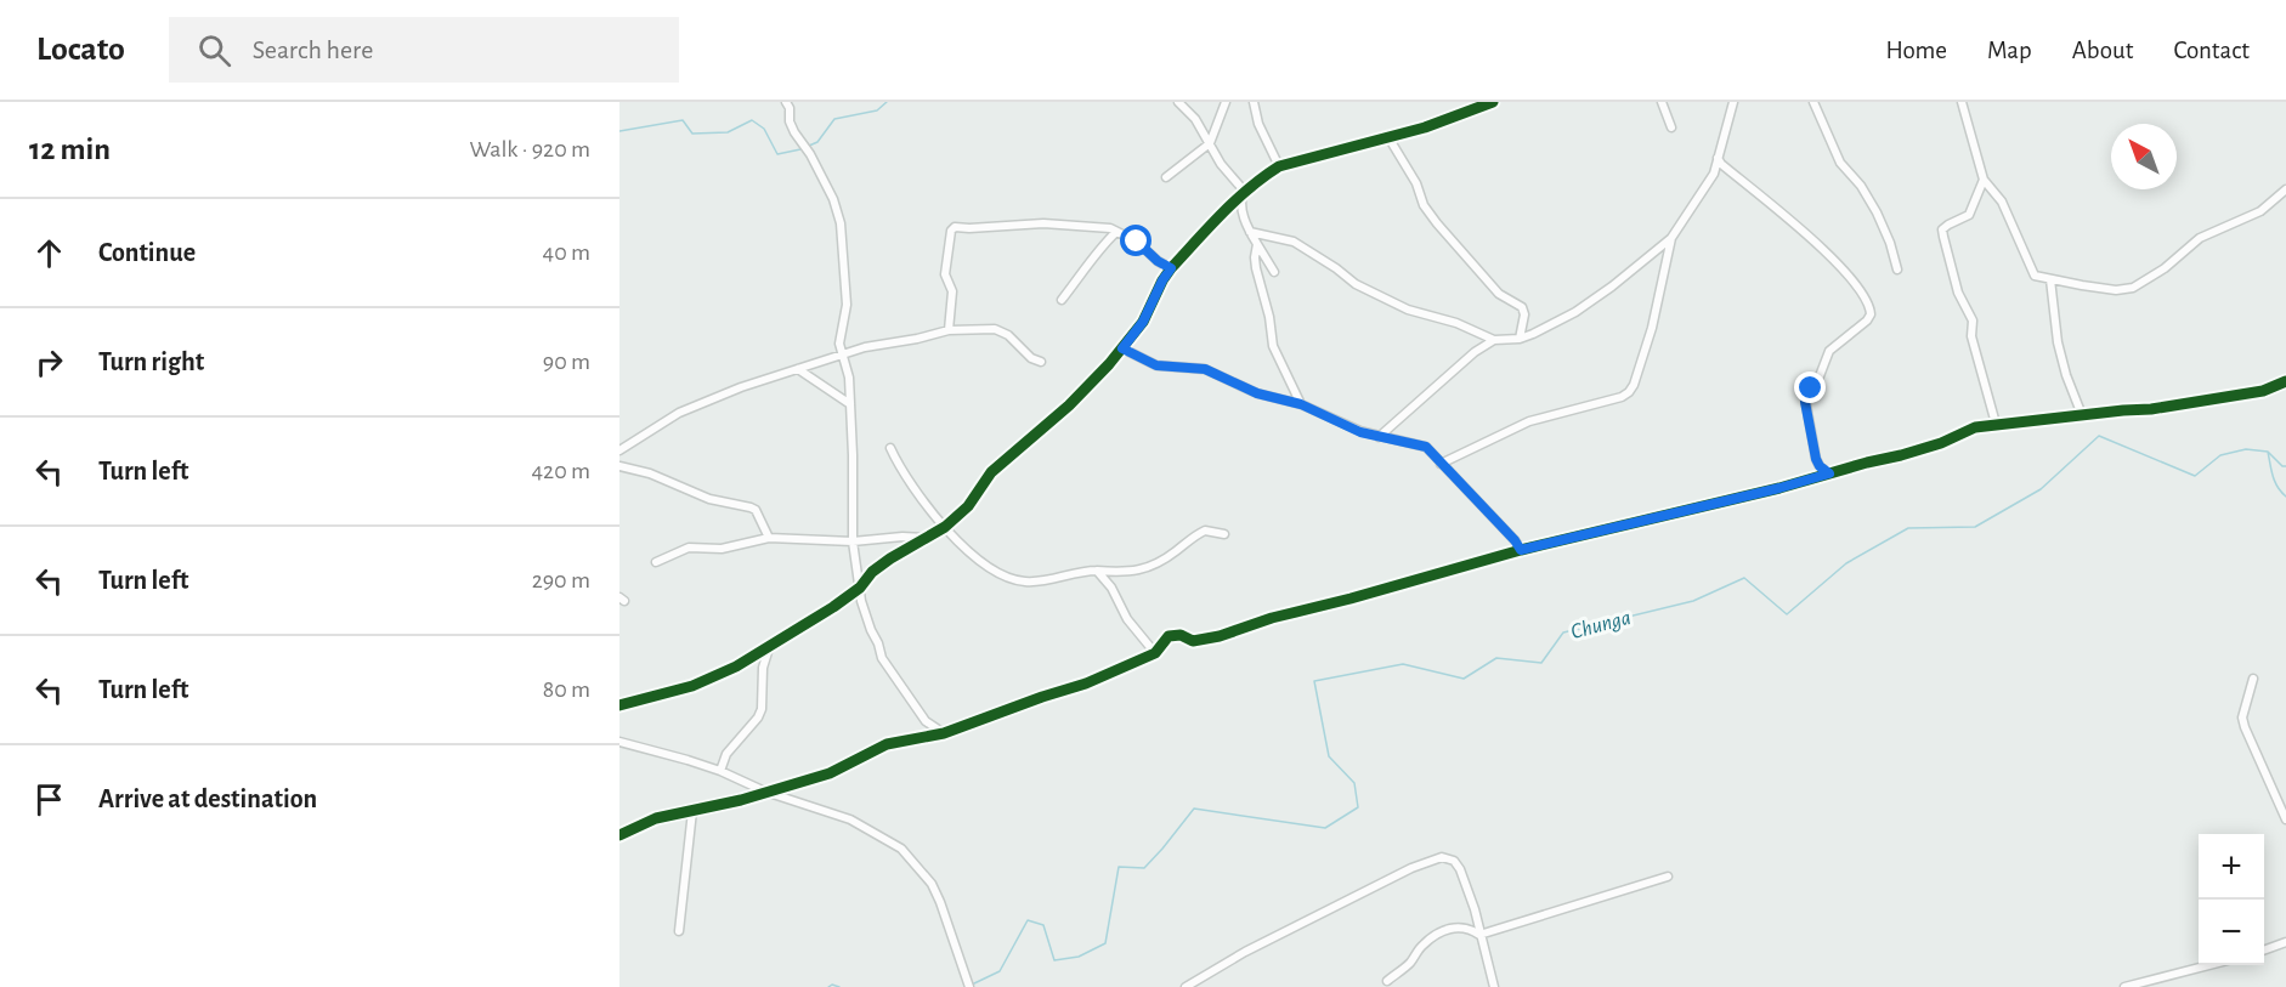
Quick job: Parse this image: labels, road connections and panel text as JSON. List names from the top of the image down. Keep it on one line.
{"water":["Chunga"],"north":"top left","page":{"header":"Locato","search":"Search here","nav":["Home","Map","About","Contact"],"heading":["12 min","Walk · 920 m"],"list":[["Continue","40 m"],["Turn right","90 m"],["Turn left","420 m"],["Turn left","290 m"],["Turn left","80 m"],"Arrive at destination"],"map_buttons":["+","−"]}}
